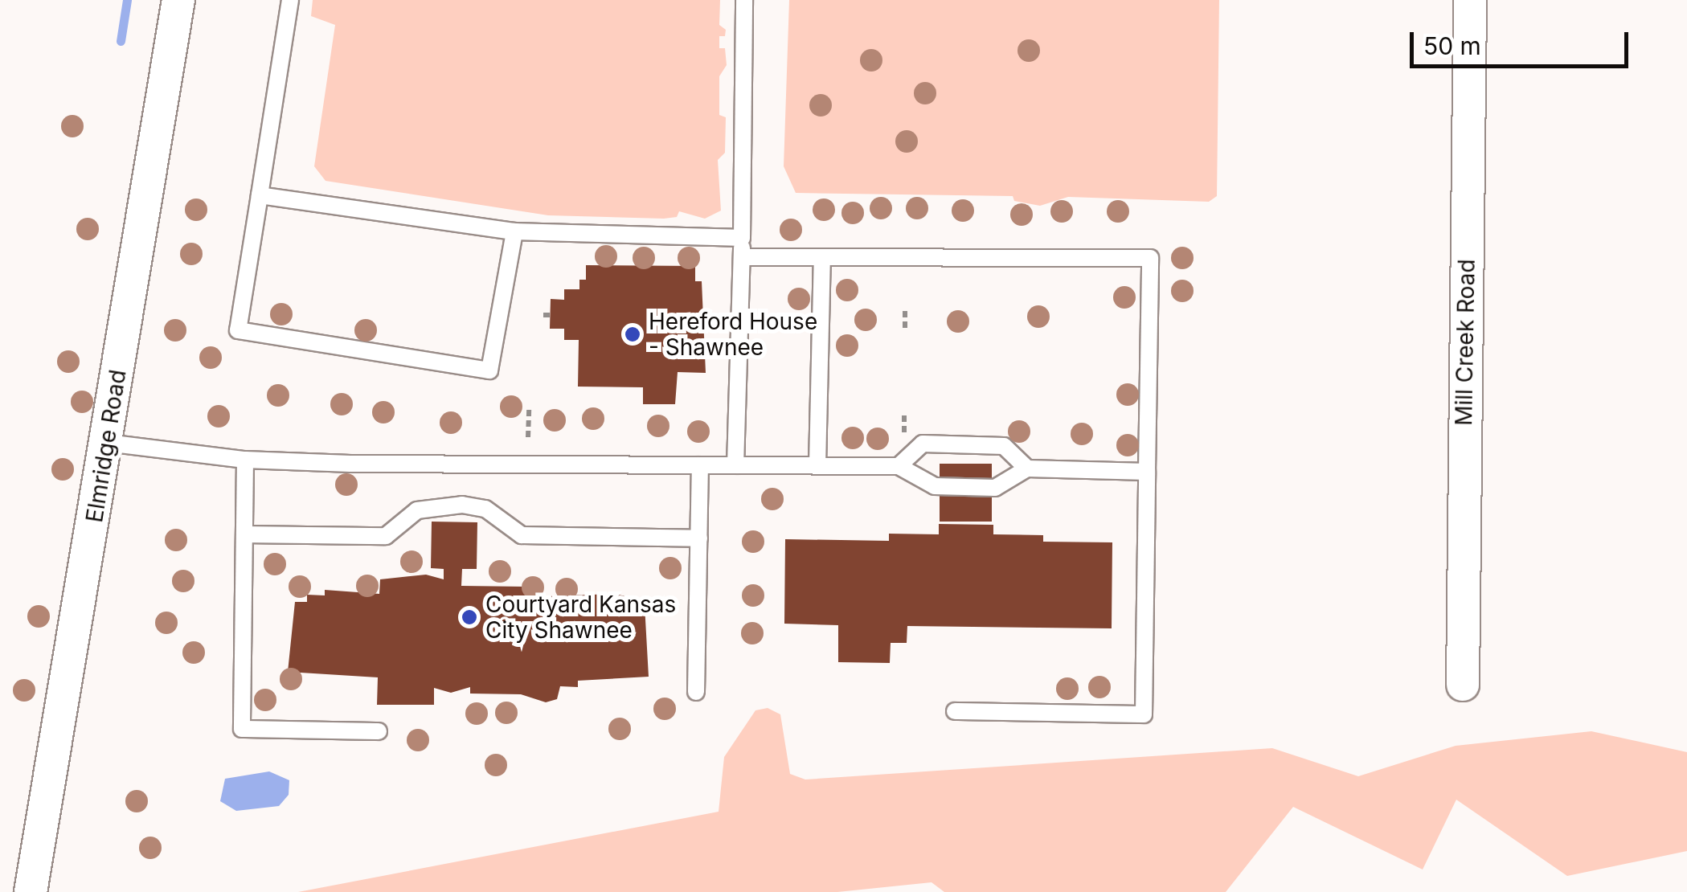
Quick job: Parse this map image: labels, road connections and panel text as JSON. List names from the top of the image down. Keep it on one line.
{"streets":{"street":["Mill Creek Road","Elmridge Road"]},"places":["Hereford House - Shawnee","Courtyard Kansas City Shawnee"],"scale_bar":"50 m"}
